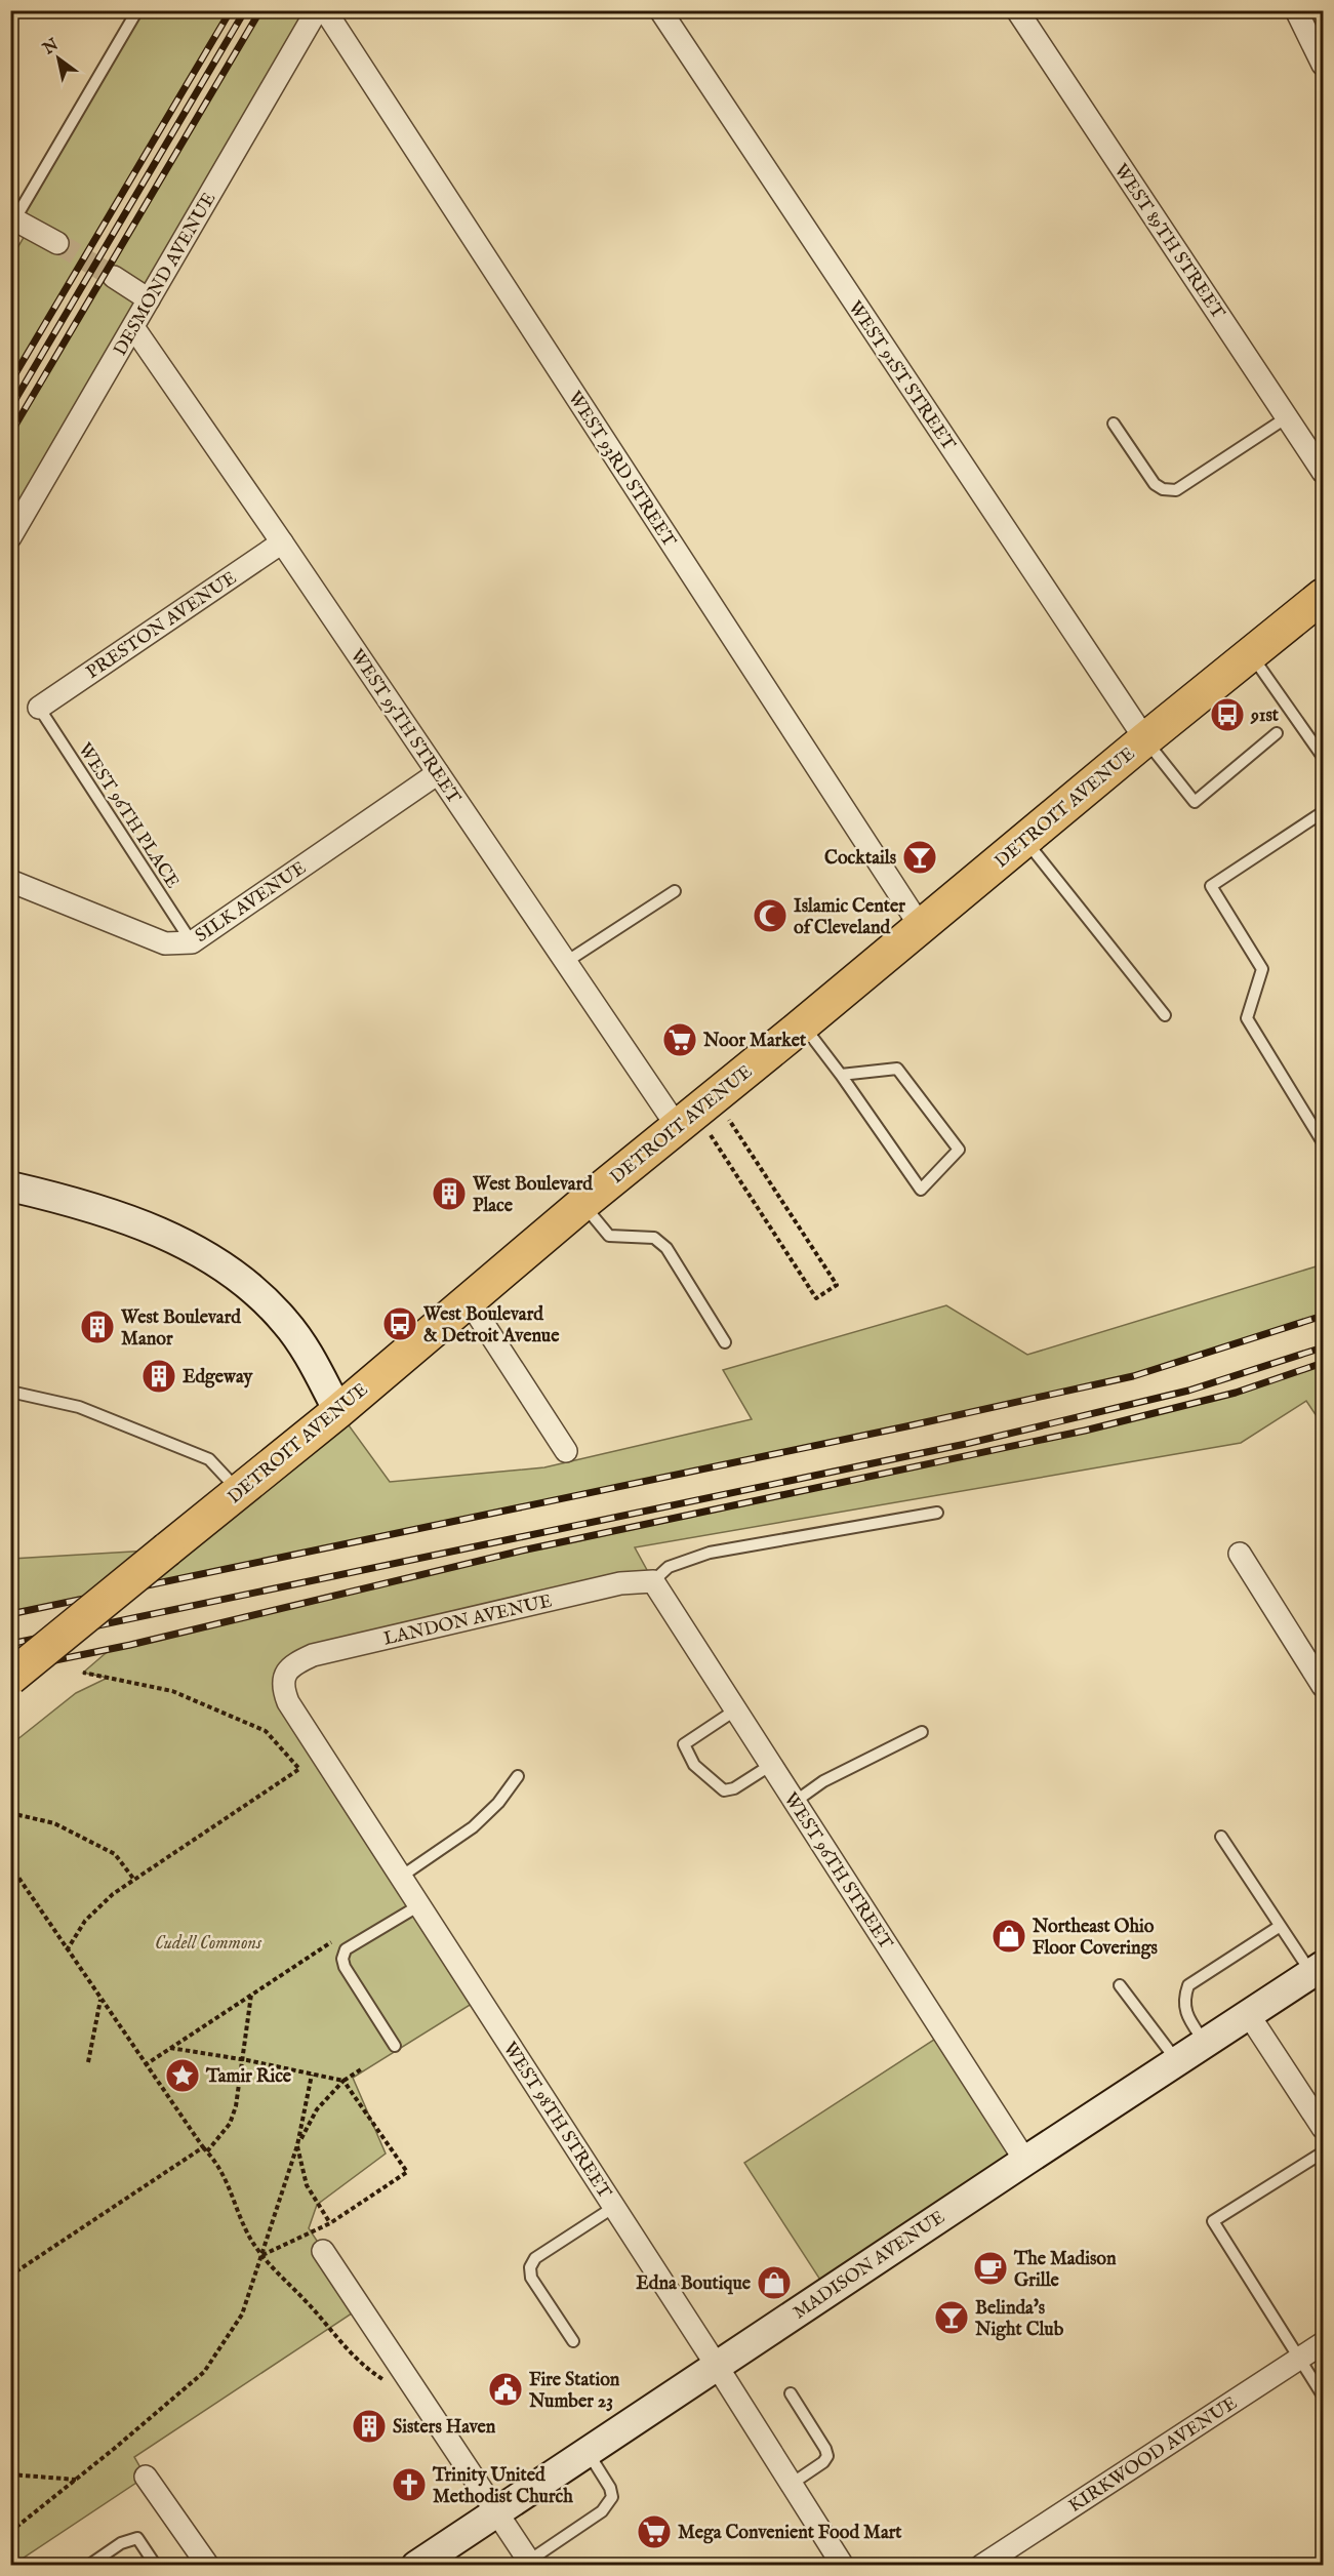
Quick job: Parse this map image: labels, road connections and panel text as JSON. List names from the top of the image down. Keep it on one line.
{"streets":{"main road":["DETROIT AVENUE"],"street":["WEST 89TH STREET","DESMOND AVENUE","WEST 91ST STREET","WEST 93RD STREET","PRESTON AVENUE","WEST 95TH STREET","SILK AVENUE","LANDON AVENUE","WEST 96TH STREET","WEST 98TH STREET","MADISON AVENUE","KIRKWOOD AVENUE"],"lane":["WEST 96TH PLACE"]},"crossings":[["DESMOND AVENUE","WEST 95TH STREET"],["WEST 91ST STREET","DETROIT AVENUE"],["WEST 93RD STREET","DETROIT AVENUE"],["PRESTON AVENUE","WEST 95TH STREET"],["PRESTON AVENUE","WEST 96TH PLACE"],["WEST 95TH STREET","DETROIT AVENUE"],["WEST 95TH STREET","SILK AVENUE"],["WEST 96TH PLACE","SILK AVENUE"],["LANDON AVENUE","WEST 96TH STREET"],["LANDON AVENUE","WEST 98TH STREET"],["WEST 96TH STREET","MADISON AVENUE"],["WEST 98TH STREET","MADISON AVENUE"]],"parks":["Cudell Commons"],"places":{"bus stop":["91st","West Boulevard & Detroit Avenue"],"bar":["Cocktails","Belinda's Night Club"],"mosque":["Islamic Center of Cleveland"],"supermarket":["Noor Market","Mega Convenient Food Mart"],"building":["West Boulevard Place","West Boulevard Manor","Edgeway","Sisters Haven"],"shop":["Northeast Ohio Floor Coverings","Edna Boutique"],"place":["Tamir Rice"],"cafe":["The Madison Grille"],"public building":["Fire Station Number 23"],"church":["Trinity United Methodist Church"]},"north":"top left"}
